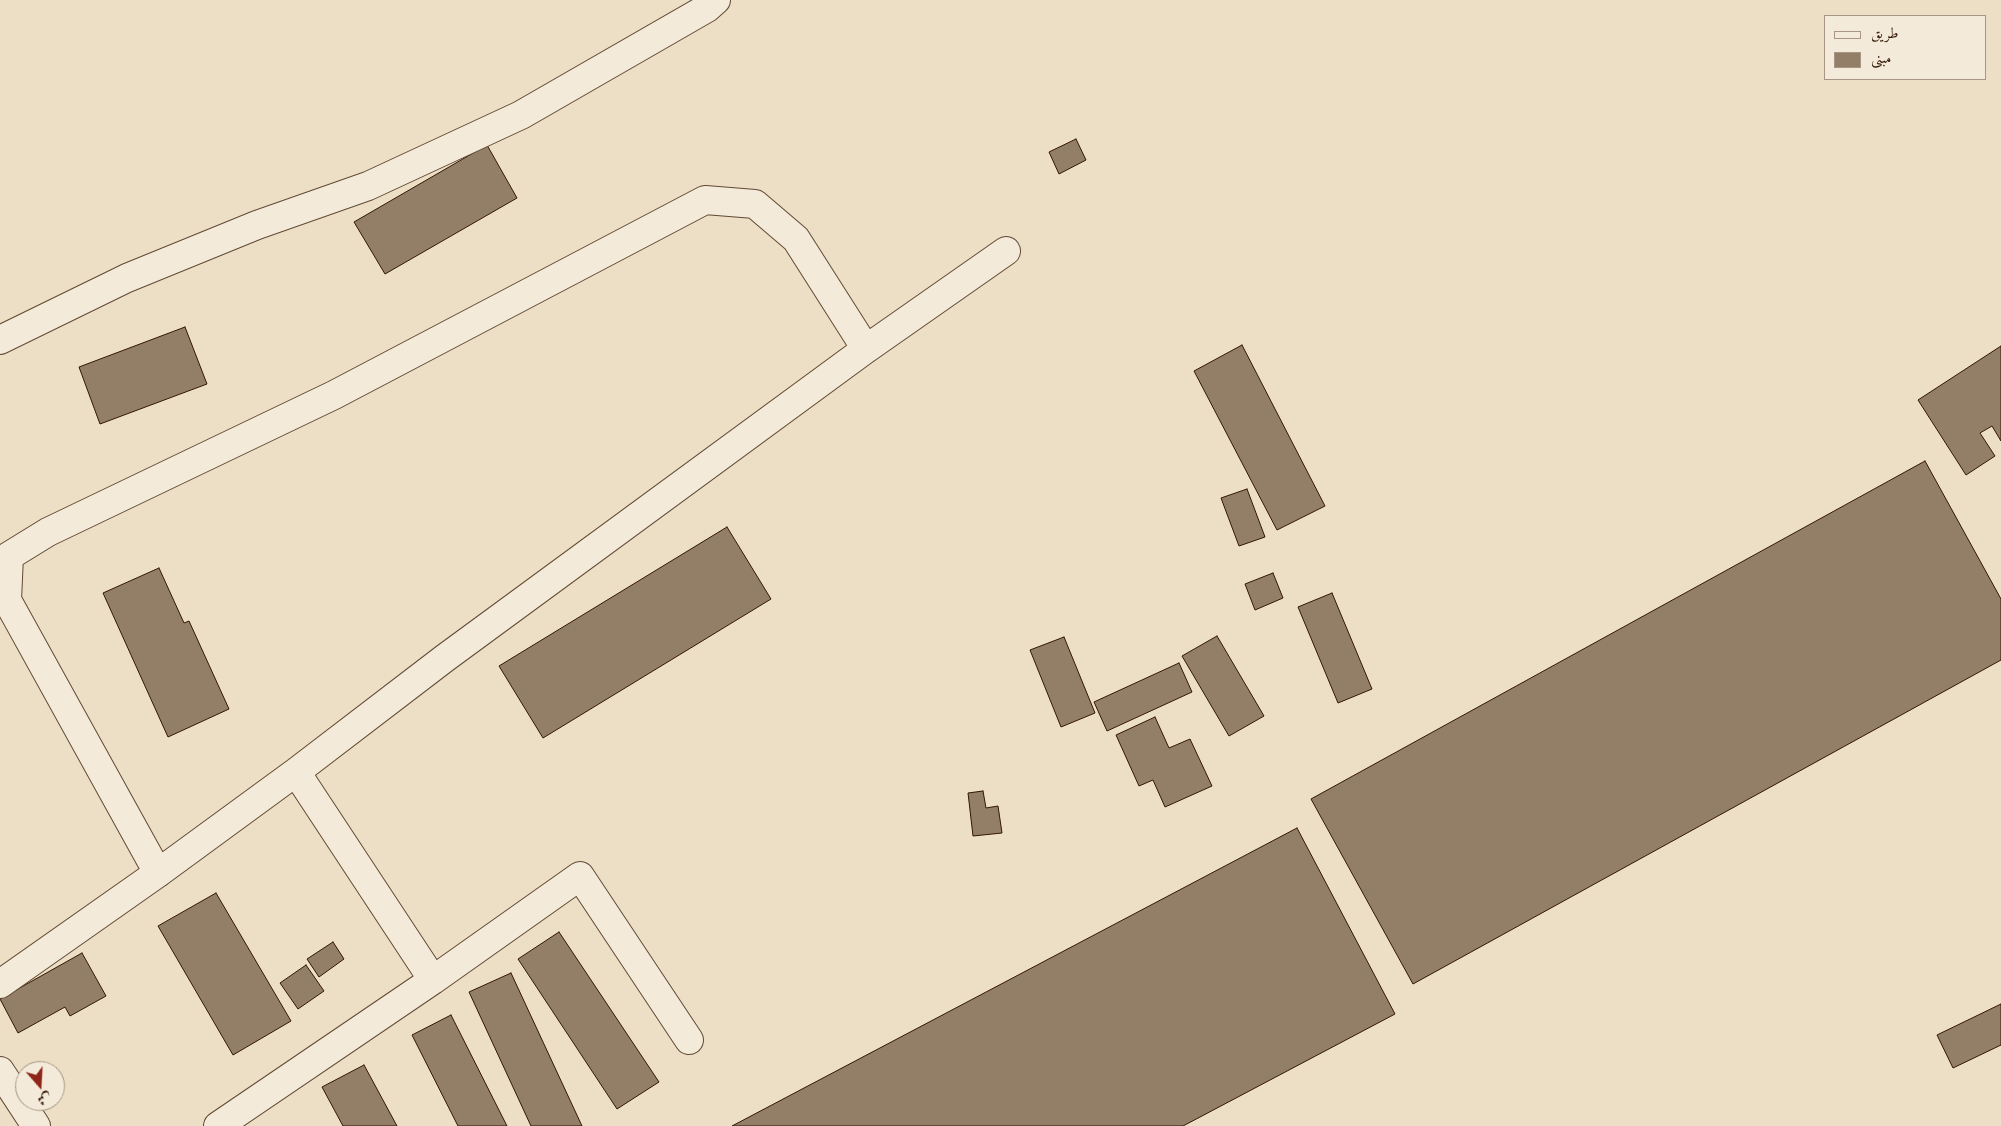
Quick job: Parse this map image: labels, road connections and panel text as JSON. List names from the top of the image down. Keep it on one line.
{"legend":["طريق","مبنى"],"north":"bottom"}
